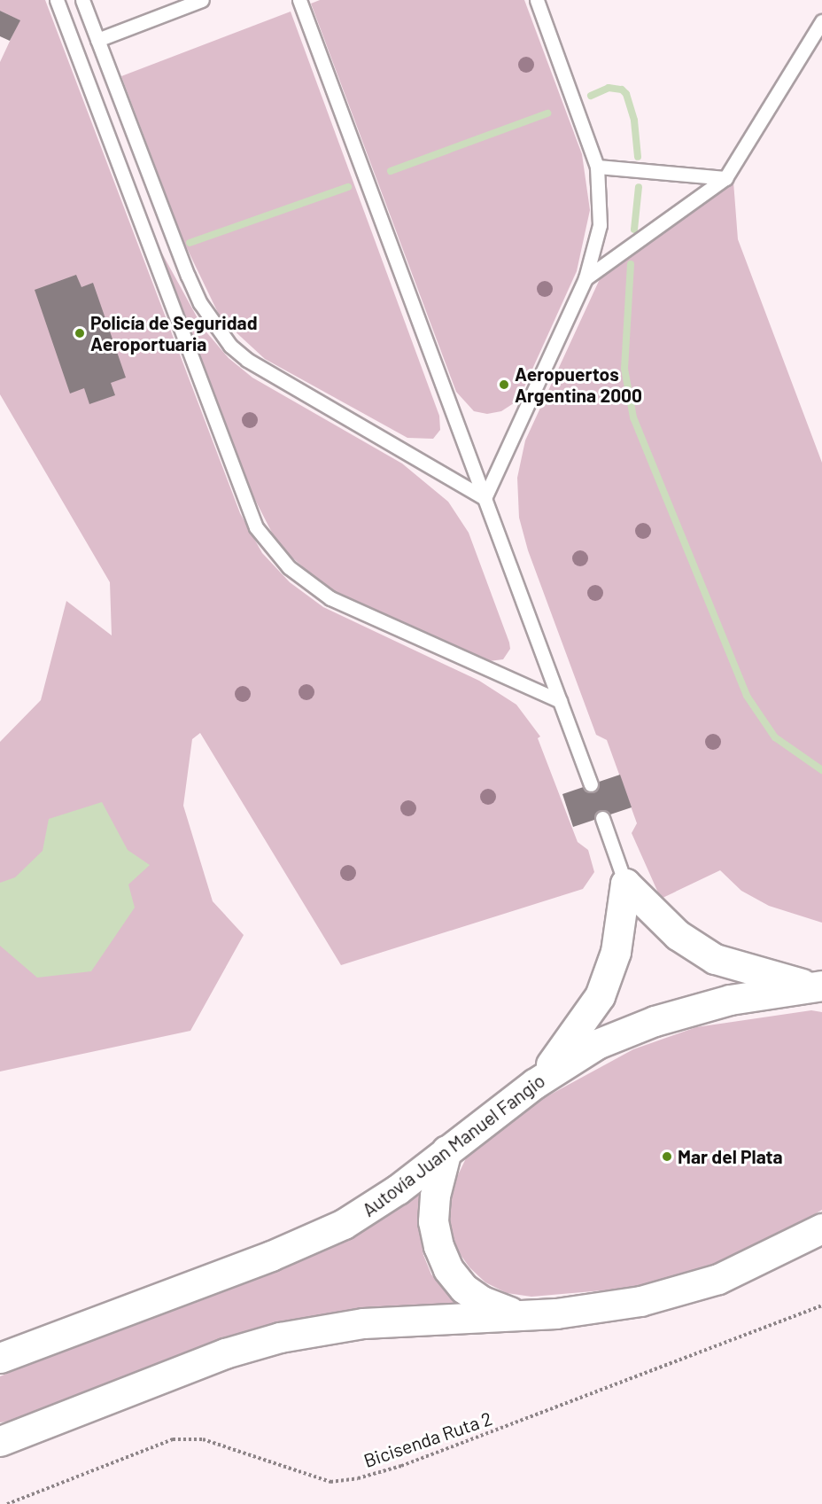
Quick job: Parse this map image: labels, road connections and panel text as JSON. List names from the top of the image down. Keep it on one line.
{"streets":{"highway":["Autovía Juan Manuel Fangio"],"path":["Bicisenda Ruta 2"]},"places":["Policía de Seguridad Aeroportuaria","Aeropuertos Argentina 2000","Mar del Plata"]}
